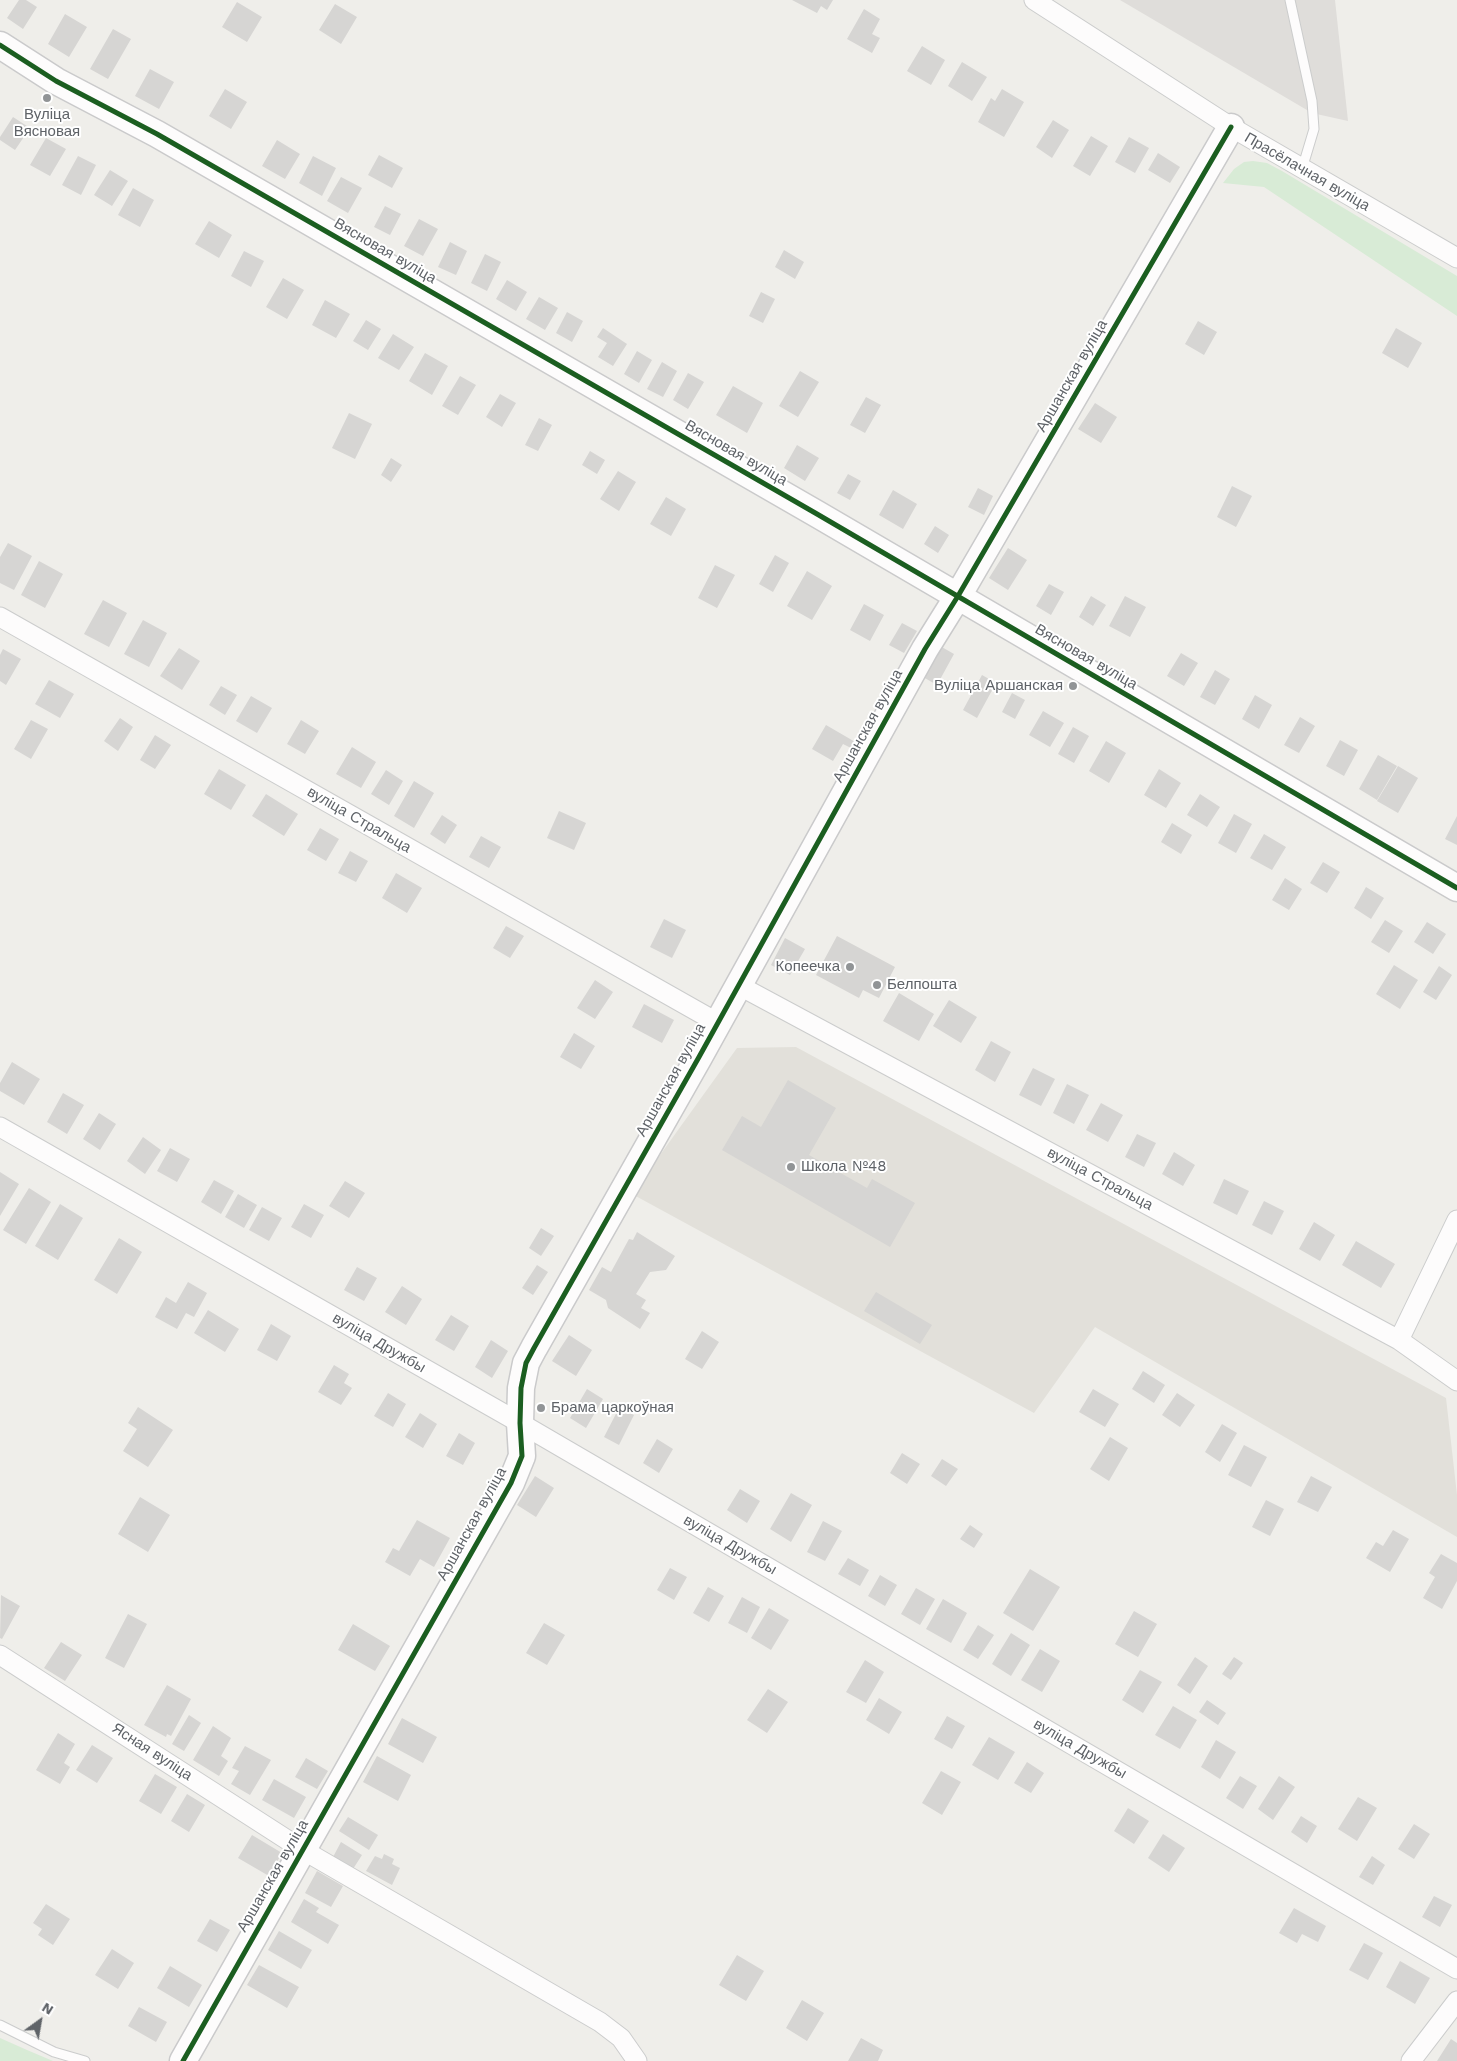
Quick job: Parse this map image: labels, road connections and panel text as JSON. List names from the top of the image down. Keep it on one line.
{"streets":{"street":["Прасёлачная вуліца","Вясновая вуліца","Аршанская вуліца","вуліца Стральца","вуліца Дружбы","Ясная вуліца"]},"crossings":[["Прасёлачная вуліца","Аршанская вуліца"],["Вясновая вуліца","Аршанская вуліца"],["Аршанская вуліца","вуліца Стральца"],["Аршанская вуліца","вуліца Дружбы"],["Аршанская вуліца","Ясная вуліца"]],"places":["Вуліца Вясновая","Вуліца Аршанская","Копеечка","Белпошта","Школа №48","Брама царкоўная"],"north":"top right"}
